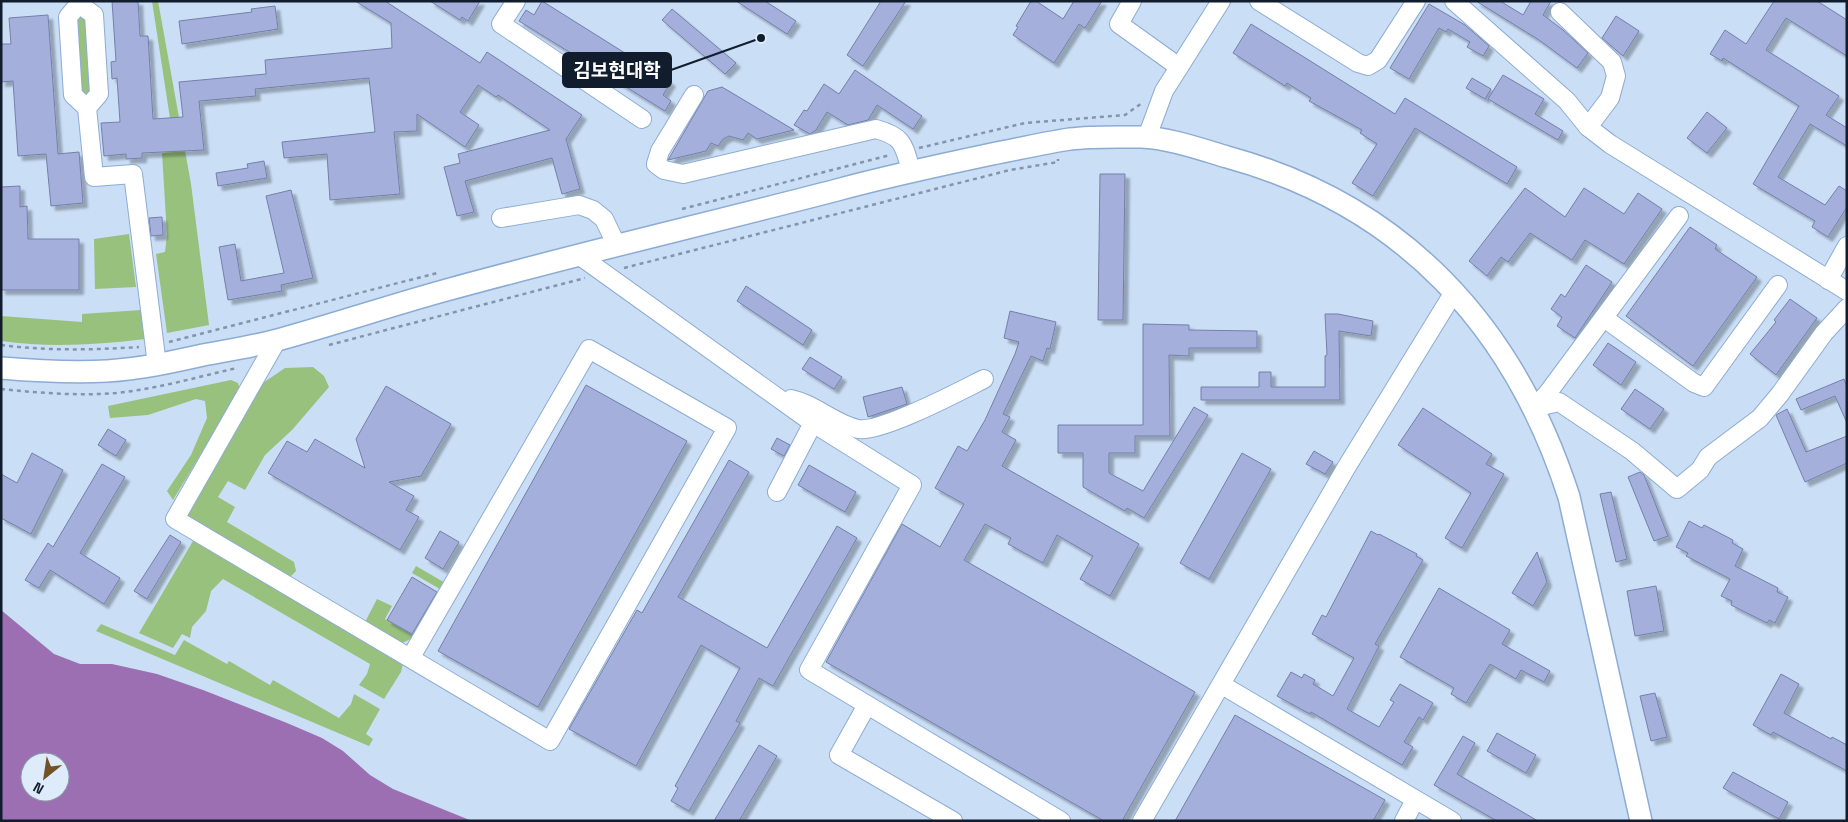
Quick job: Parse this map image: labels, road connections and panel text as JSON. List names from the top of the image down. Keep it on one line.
{"places":["김보현대학"],"north":"bottom left"}
